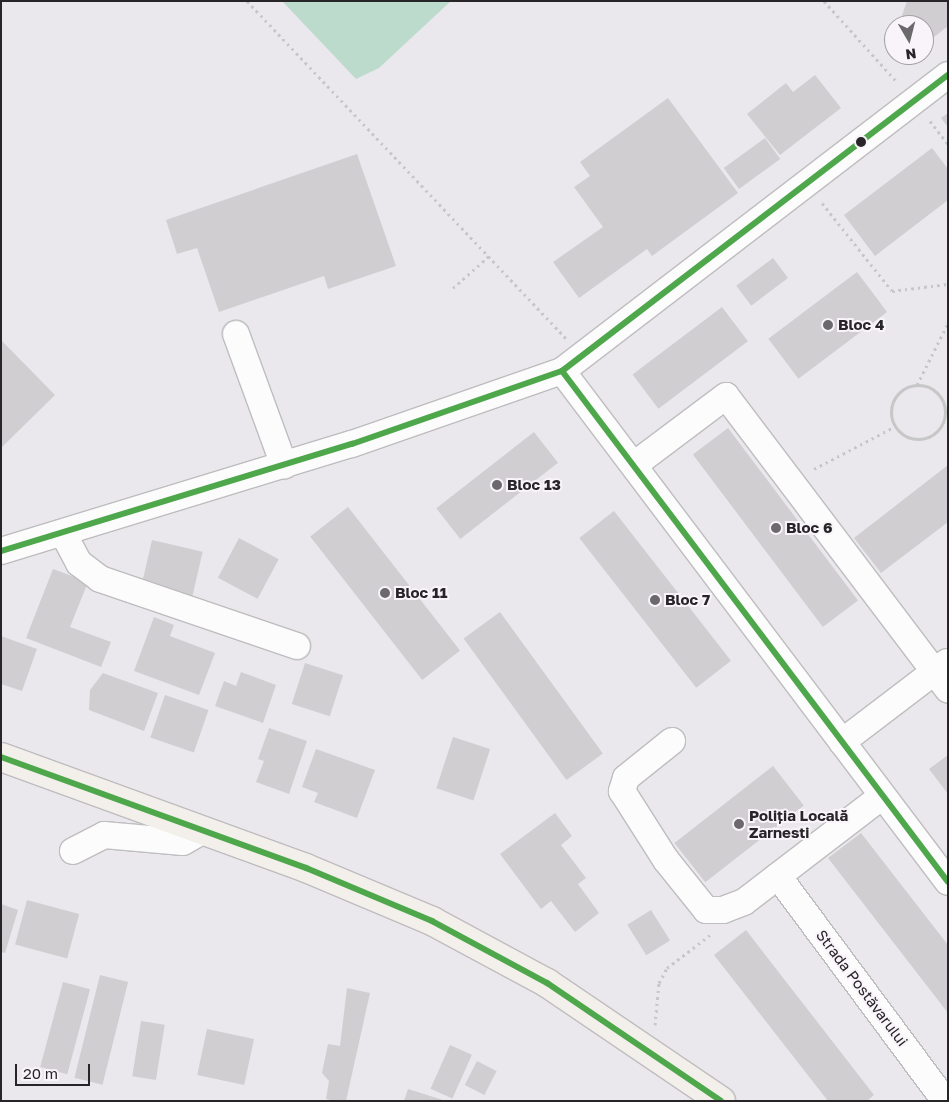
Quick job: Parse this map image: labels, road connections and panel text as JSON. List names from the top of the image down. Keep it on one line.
{"streets":{"street":["Strada Postăvarului"]},"places":["Bloc 4","Bloc 13","Bloc 6","Bloc 11","Bloc 7","Poliția Locală Zarnesti"],"scale_bar":"20 m","north":"bottom"}
